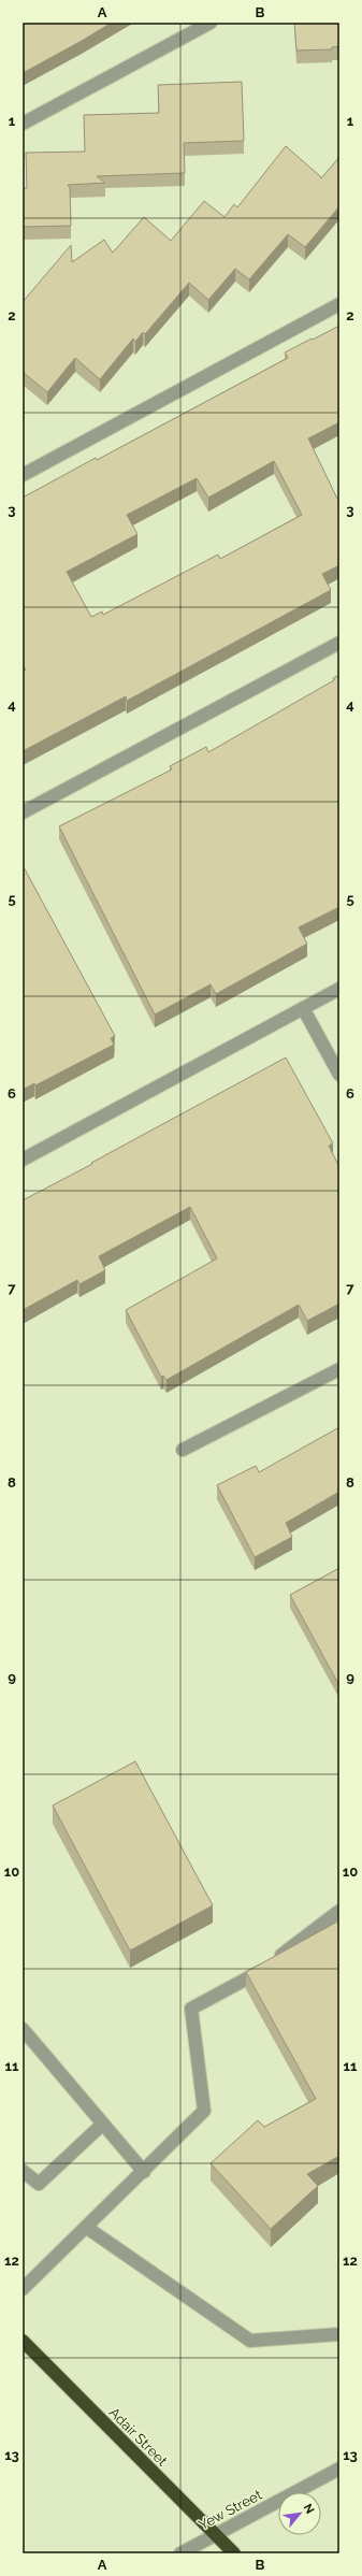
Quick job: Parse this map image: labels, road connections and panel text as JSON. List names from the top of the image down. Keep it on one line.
{"streets":{"highway":["Adair Street"],"street":["Yew Street"]},"crossings":[["Adair Street","Yew Street"]],"north":"top right","grid":{"columns":["A","B"],"rows":["1","2","3","4","5","6","7","8","9","10","11","12","13"]}}
